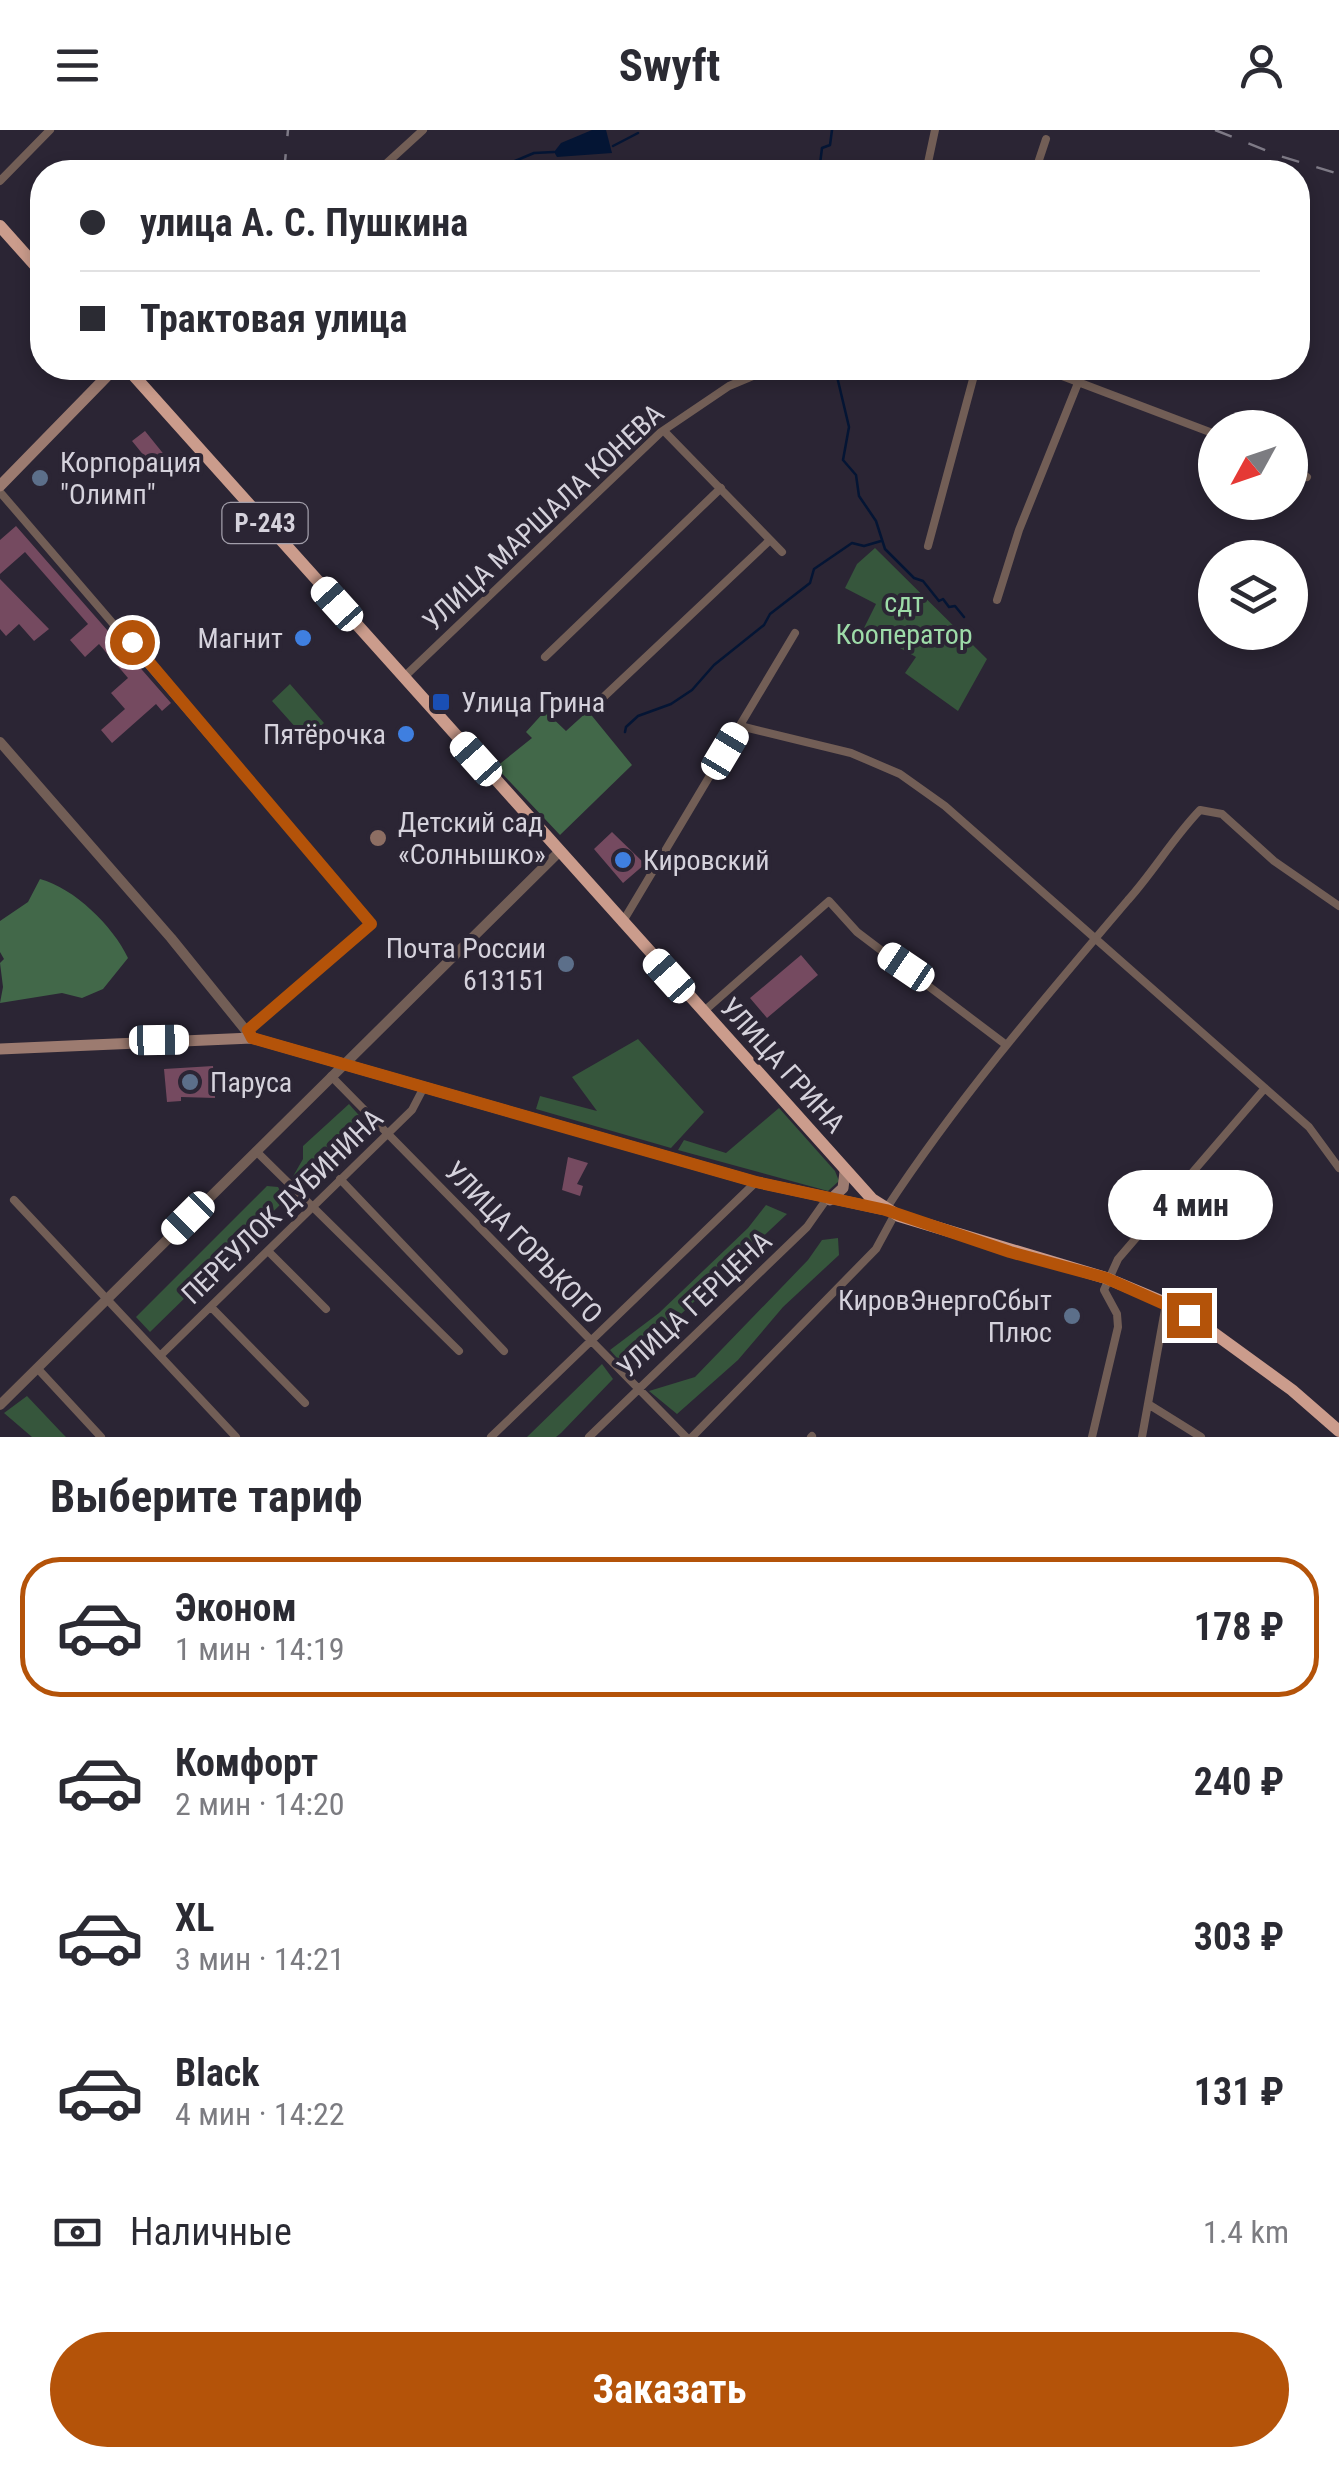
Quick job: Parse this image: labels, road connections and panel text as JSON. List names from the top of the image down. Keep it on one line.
{"streets":{"highway":["Р-243","УЛИЦА ГРИНА"],"street":["УЛИЦА МАРШАЛА КОНЕВА","ПЕРЕУЛОК ДУБИНИНА","УЛИЦА ГОРЬКОГО","УЛИЦА ГЕРЦЕНА"]},"crossings":[["УЛИЦА МАРШАЛА КОНЕВА","УЛИЦА ГРИНА"],["Р-243","УЛИЦА ГРИНА"],["ПЕРЕУЛОК ДУБИНИНА","УЛИЦА ГОРЬКОГО"],["УЛИЦА ГОРЬКОГО","УЛИЦА ГЕРЦЕНА"]],"parks":["сдт Кооператор"],"places":{"other":["Корпорация \"Олимп\"","Магнит","Пятёрочка","Детский сад «Солнышко»","Кировский","Почта России 613151","Паруса","КировЭнергоСбыт Плюс"],"transit":["Улица Грина"]},"north":"bottom left","page":{"header":"Swyft","banner":["улица А. С. Пушкина","Трактовая улица"],"bubble":"4 мин","heading":"Выберите тариф","list":[{"name":"Эконом","note":"1 мин · 14:19","value":"178 ₽"},{"name":"Комфорт","note":"2 мин · 14:20","value":"240 ₽"},{"name":"XL","note":"3 мин · 14:21","value":"303 ₽"},{"name":"Black","note":"4 мин · 14:22","value":"131 ₽"}],"pay":["Наличные","1.4 km"],"buttons":"Заказать"}}
